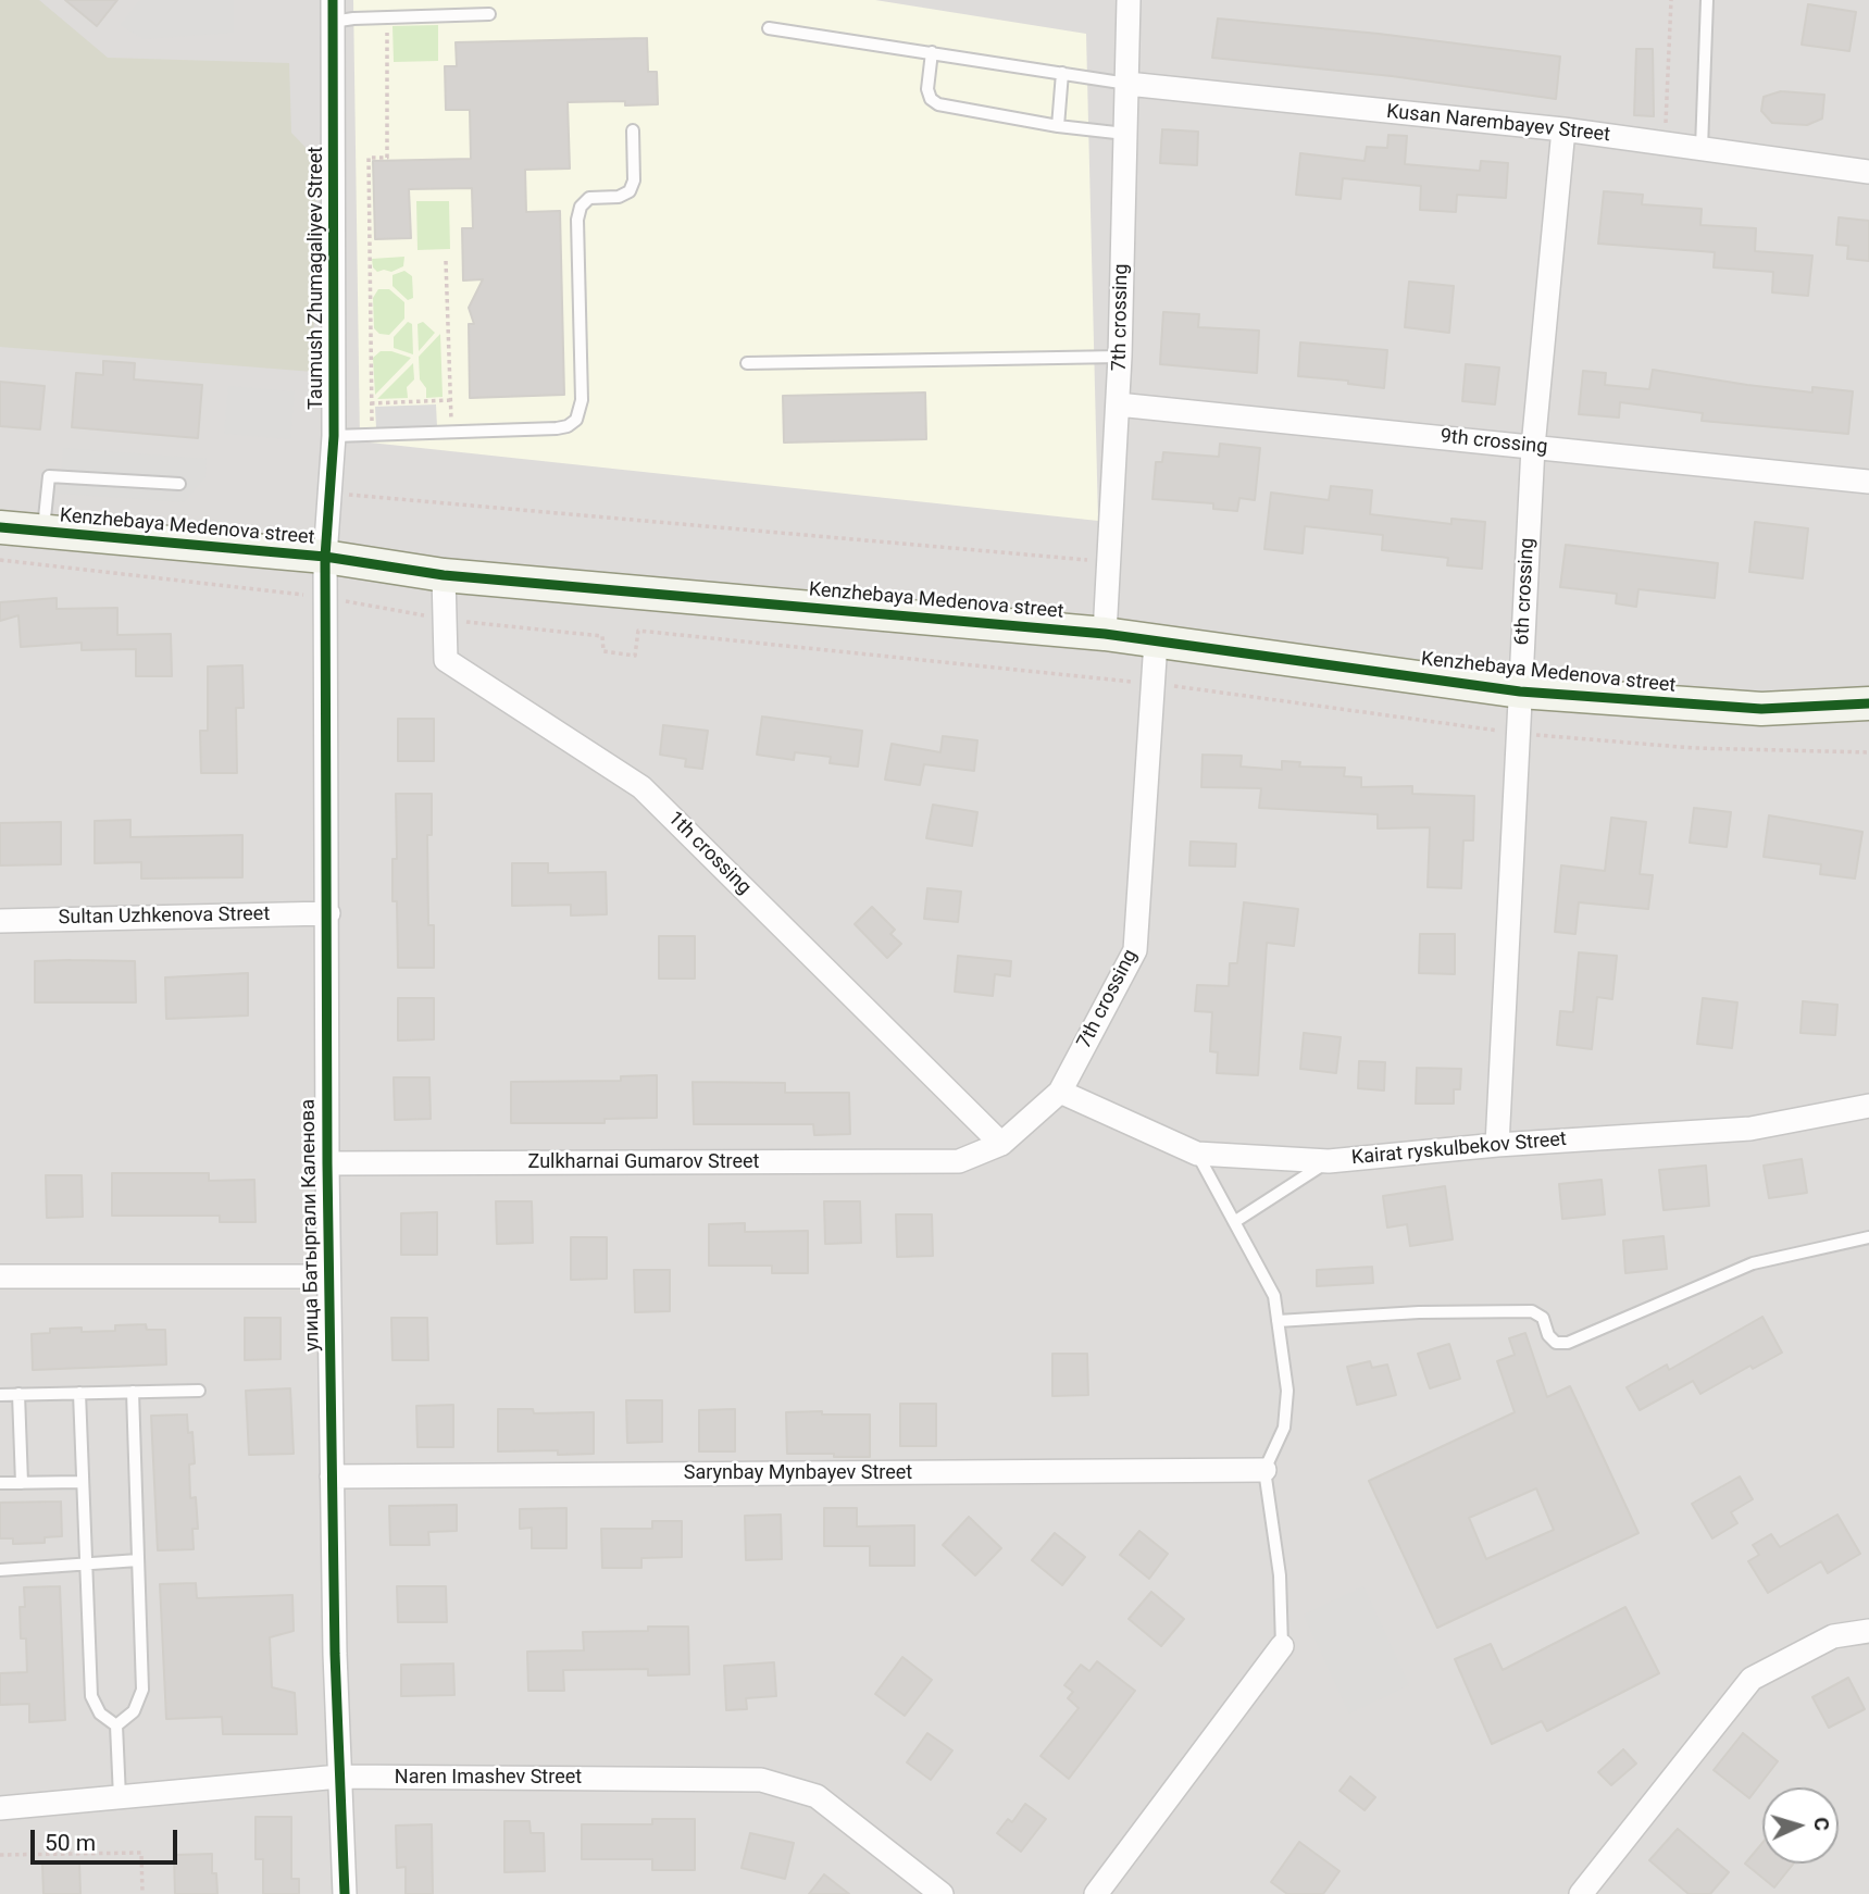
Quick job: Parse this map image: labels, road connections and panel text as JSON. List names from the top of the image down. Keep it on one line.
{"streets":{"street":["Kusan Narembayev Street","Taumush Zhumagaliyev Street","7th crossing","9th crossing","Kenzhebaya Medenova street","6th crossing","1th crossing","Sultan Uzhkenova Street","Kairat ryskulbekov Street","Zulkharnai Gumarov Street","улица Батыргали Каленова","Sarynbay Mynbayev Street","Naren Imashev Street"]},"crossings":[["Kusan Narembayev Street","7th crossing"],["Kusan Narembayev Street","6th crossing"],["Taumush Zhumagaliyev Street","Kenzhebaya Medenova street"],["Taumush Zhumagaliyev Street","улица Батыргали Каленова"],["7th crossing","9th crossing"],["7th crossing","Kenzhebaya Medenova street"],["7th crossing","1th crossing"],["7th crossing","Kairat ryskulbekov Street"],["7th crossing","Zulkharnai Gumarov Street"],["9th crossing","6th crossing"],["Kenzhebaya Medenova street","6th crossing"],["Kenzhebaya Medenova street","1th crossing"],["Kenzhebaya Medenova street","улица Батыргали Каленова"],["6th crossing","Kairat ryskulbekov Street"],["Sultan Uzhkenova Street","улица Батыргали Каленова"],["Zulkharnai Gumarov Street","улица Батыргали Каленова"],["улица Батыргали Каленова","Sarynbay Mynbayev Street"],["улица Батыргали Каленова","Naren Imashev Street"]],"scale_bar":"50 m","north":"right"}
